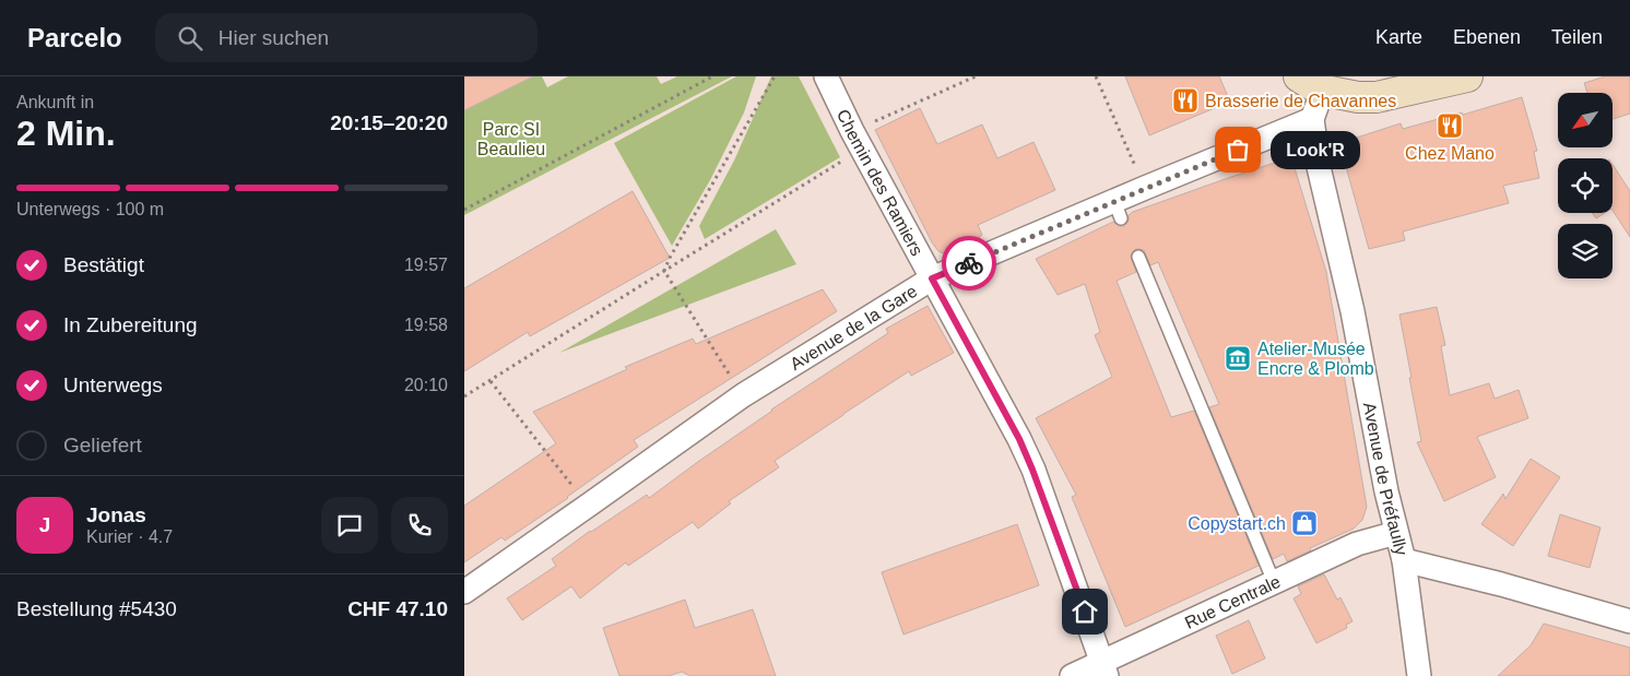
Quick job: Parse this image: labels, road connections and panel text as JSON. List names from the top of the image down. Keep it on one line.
{"streets":{"street":["Chemin des Ramiers","Avenue de la Gare","Avenue de Préfaully","Rue Centrale"]},"crossings":[["Chemin des Ramiers","Avenue de la Gare"],["Chemin des Ramiers","Rue Centrale"],["Avenue de la Gare","Avenue de Préfaully"],["Avenue de Préfaully","Rue Centrale"]],"parks":["Parc SI Beaulieu"],"places":{"restaurant":["Brasserie de Chavannes","Chez Mano"],"other":["Look'R"],"museum":["Atelier-Musée Encre & Plomb"],"shop":["Copystart.ch"]},"north":"bottom left","page":{"header":"Parcelo","search":"Hier suchen","nav":["Karte","Ebenen","Teilen"],"heading":["2 Min.","Ankunft in","20:15–20:20"],"panel":["Jonas","Kurier · 4.7","Bestellung #5430","CHF 47.10"],"bubble":"Look'R","bar":"Unterwegs · 100 m","list":[["Bestätigt","19:57"],["In Zubereitung","19:58"],["Unterwegs","20:10"],"Geliefert"],"round":"J"}}
